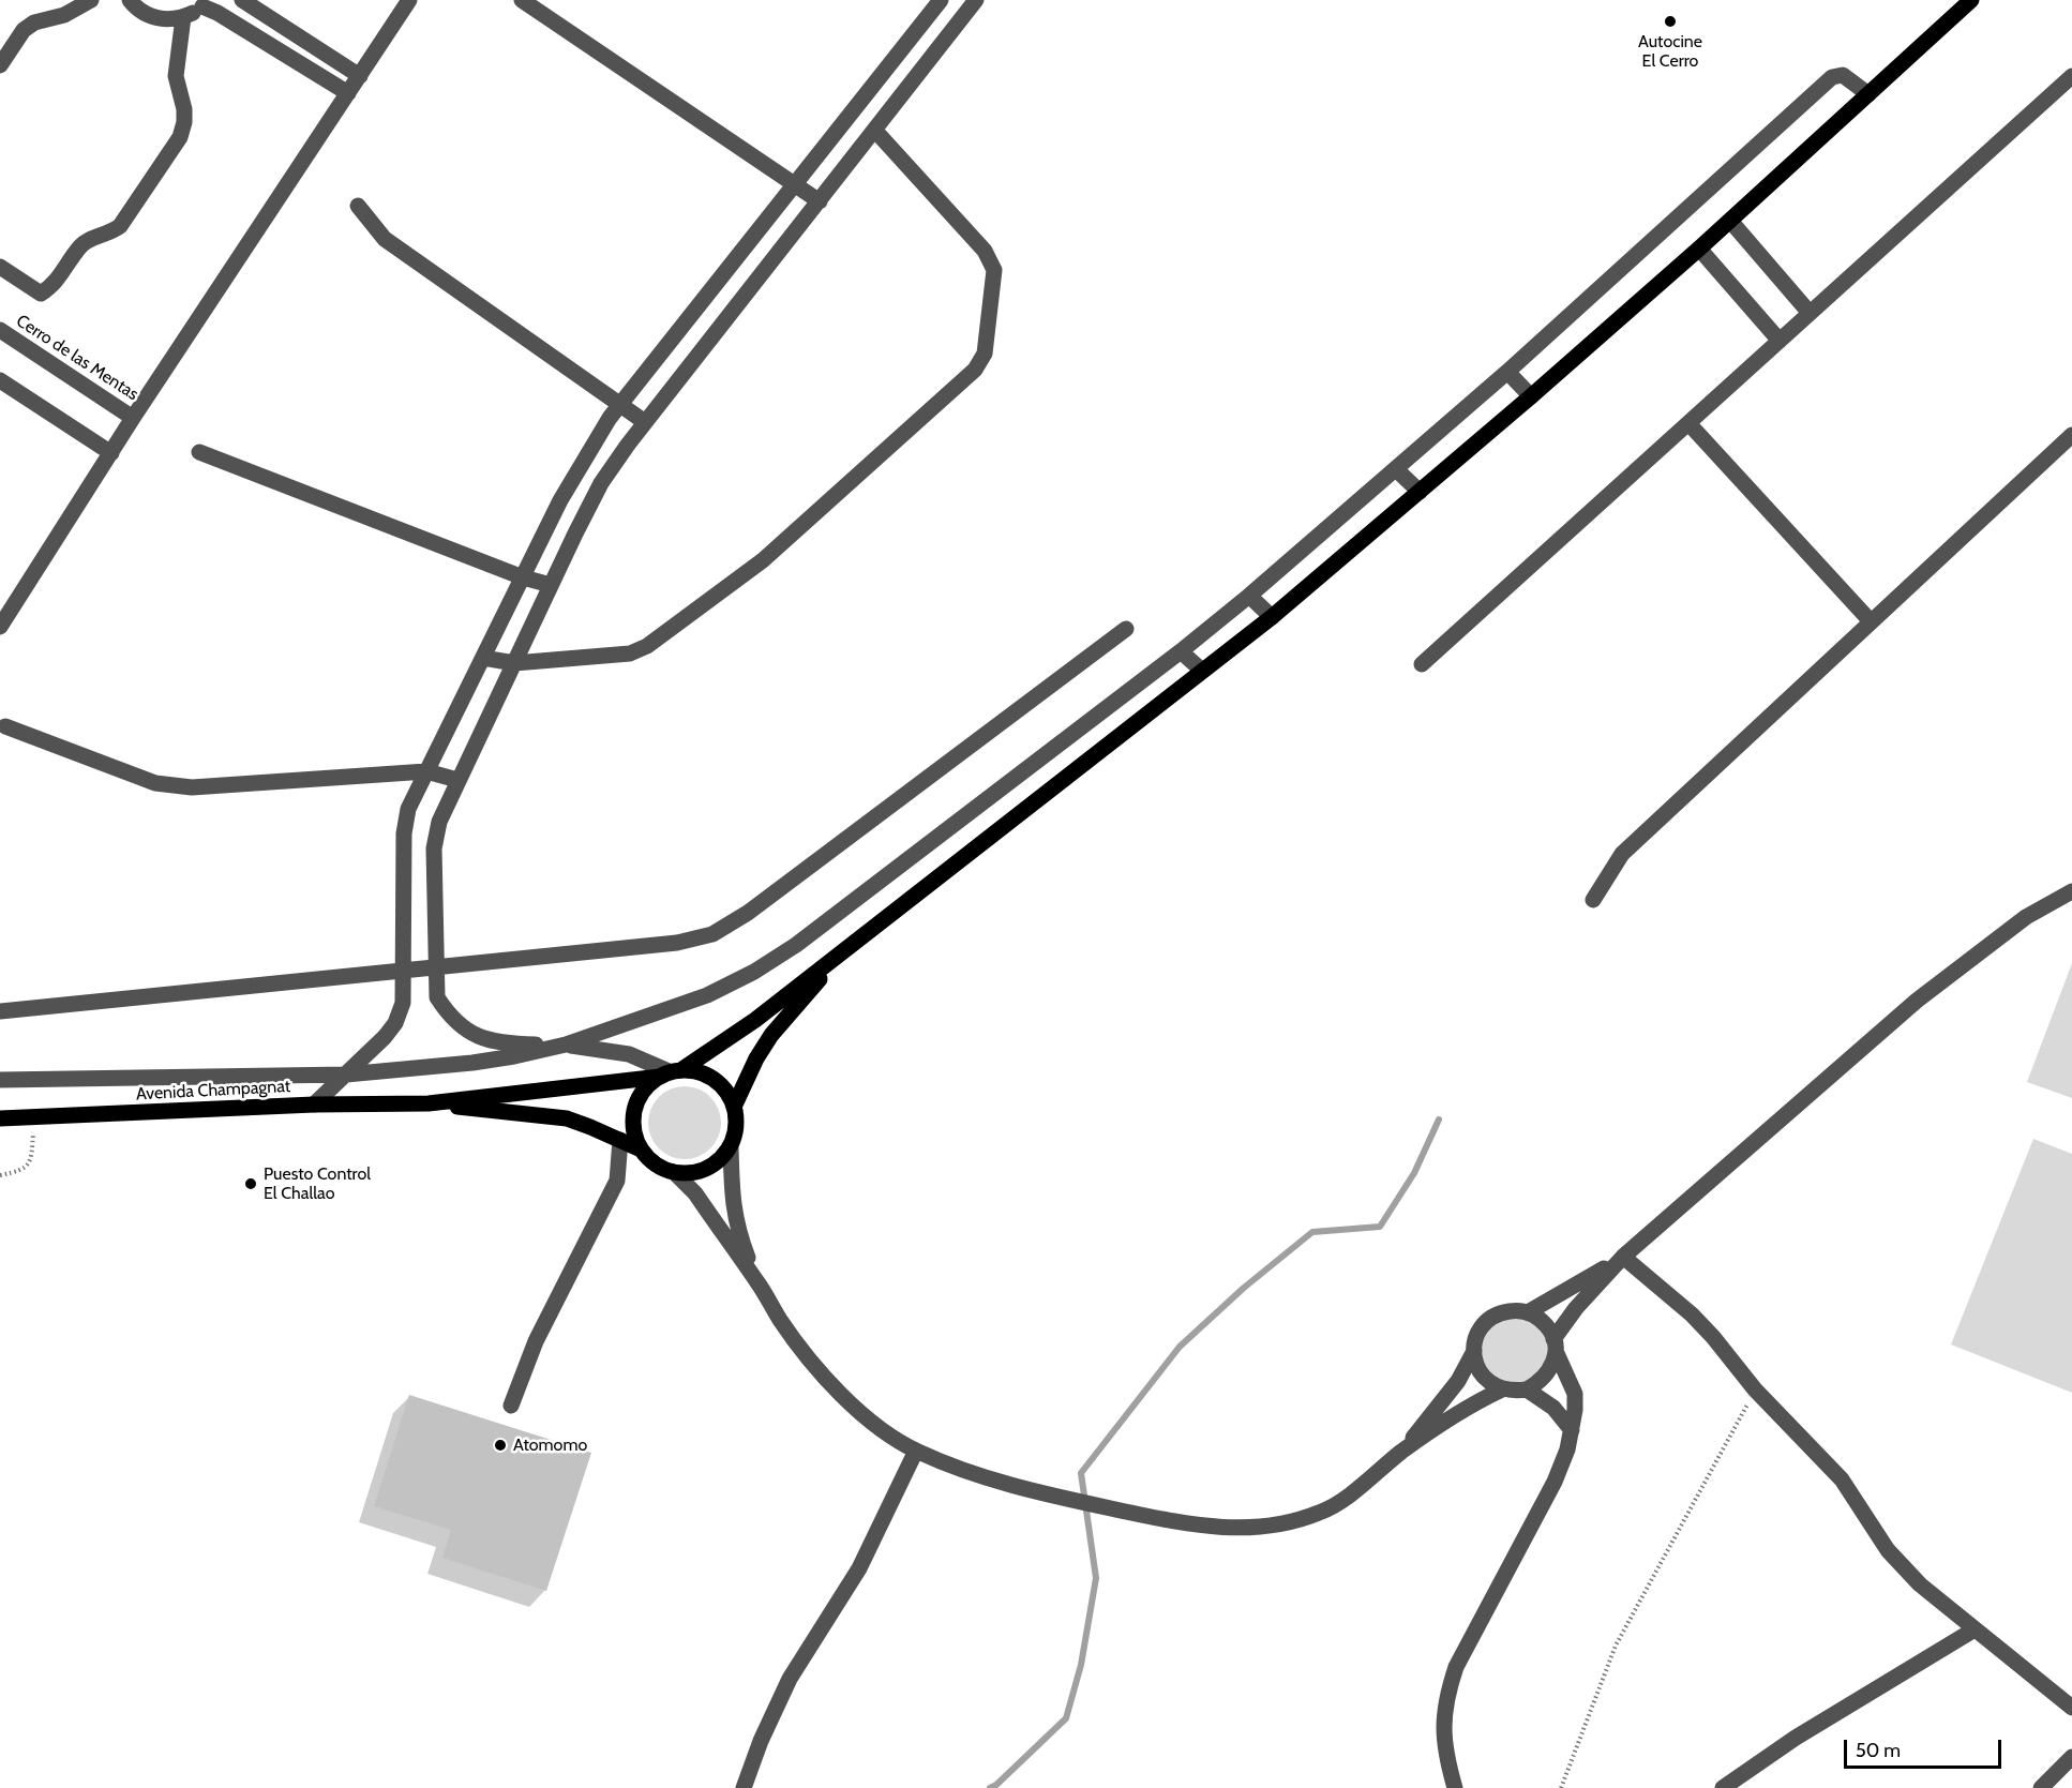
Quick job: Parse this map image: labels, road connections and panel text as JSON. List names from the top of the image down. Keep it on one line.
{"streets":{"main road":["Avenida Champagnat"],"street":["Cerro de las Mentas"]},"places":["Autocine El Cerro","Puesto Control El Challao","Atomomo"],"scale_bar":"50 m"}
